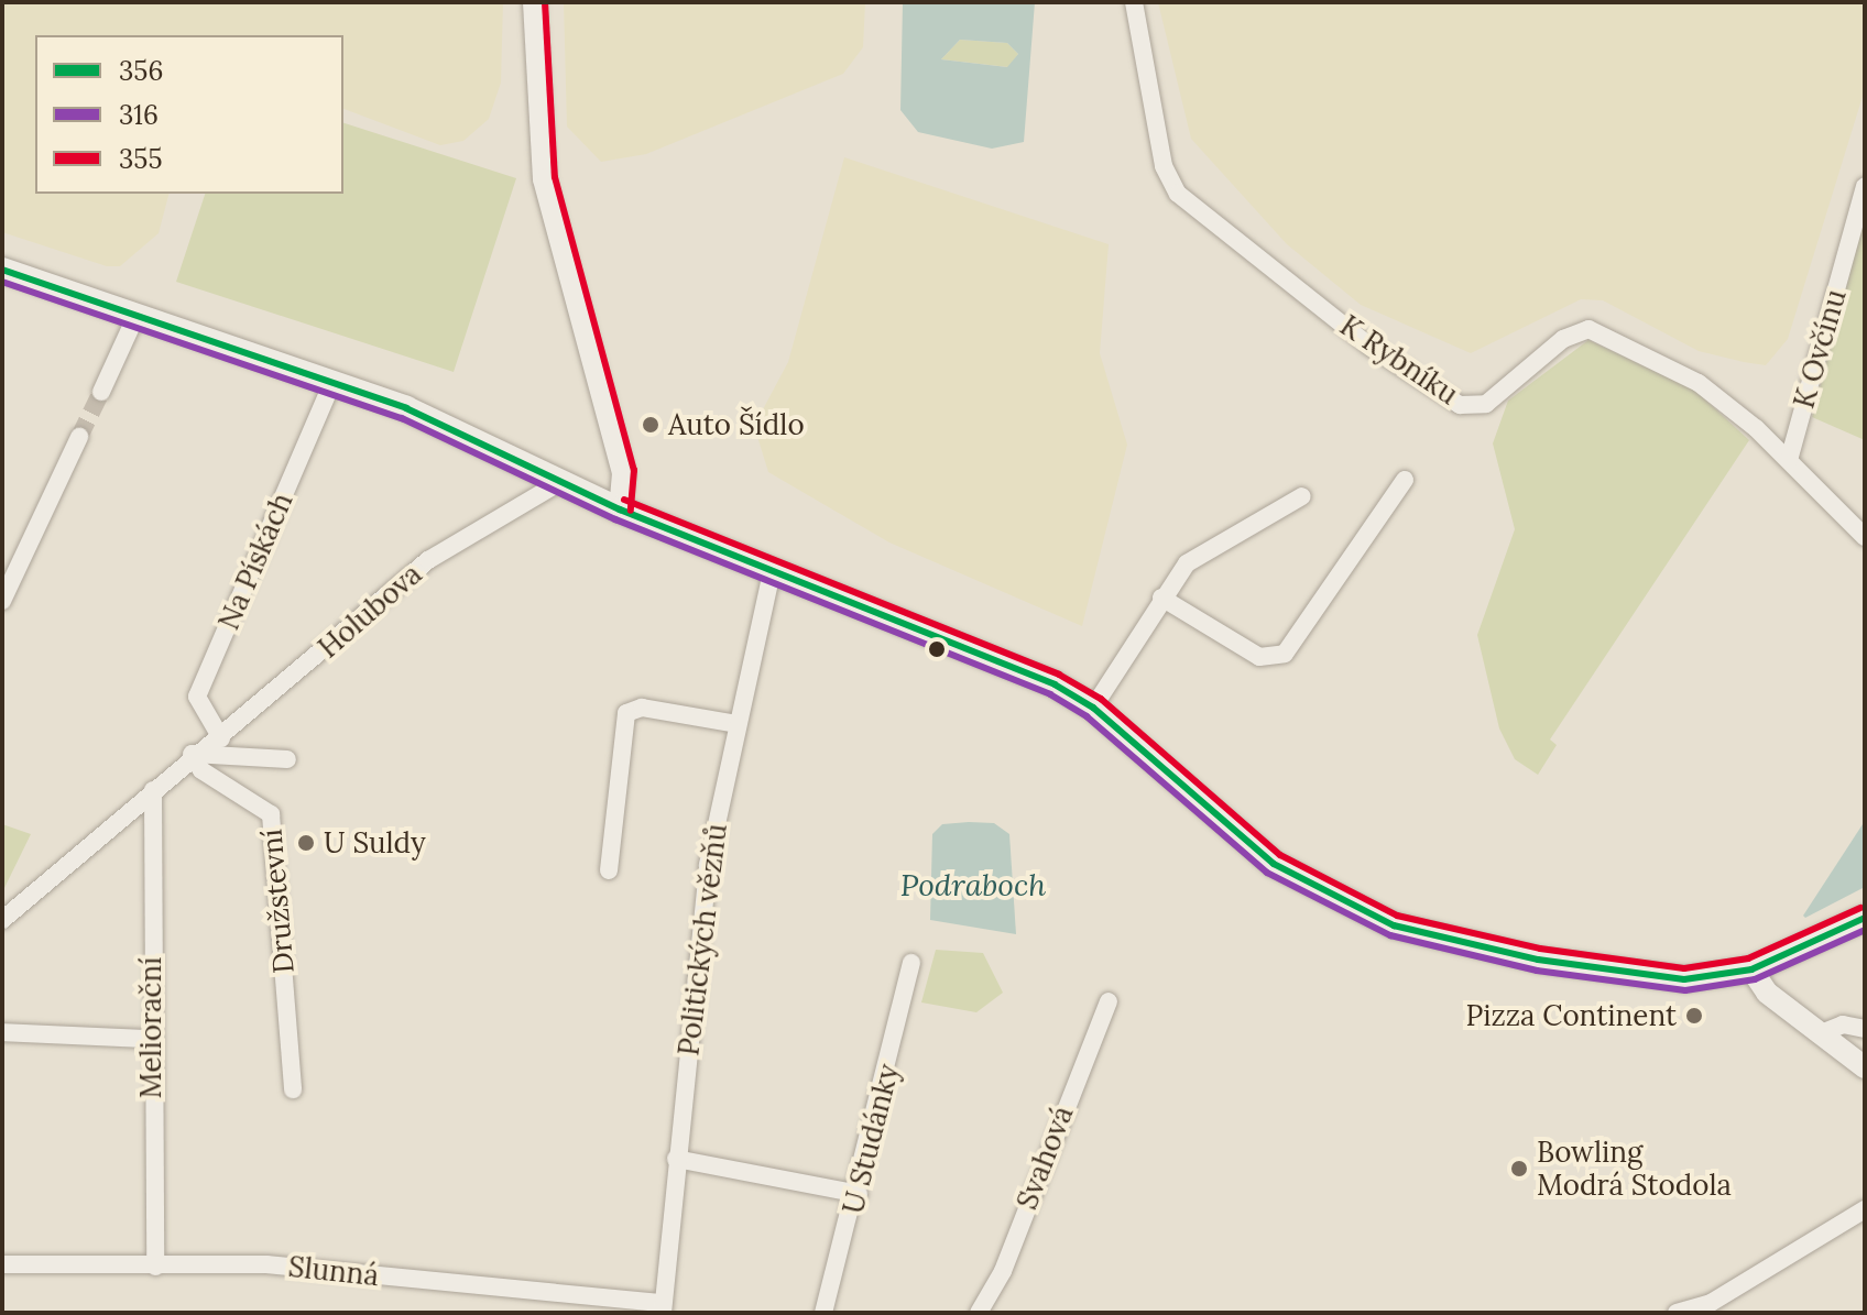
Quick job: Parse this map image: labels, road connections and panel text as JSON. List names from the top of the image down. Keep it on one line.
{"streets":{"street":["K Ovčínu","K Rybníku","Na Pískách","Holubova","Družstevní","Politických vězňů","Meliorační","U Studánky","Svahová","Slunná"]},"crossings":[["K Ovčínu","K Rybníku"],["Na Pískách","Holubova"],["Holubova","Družstevní"],["Holubova","Meliorační"],["Politických vězňů","Slunná"],["Meliorační","Slunná"]],"water":["Podraboch"],"places":["Auto Šídlo","U Suldy","Pizza Continent","Bowling Modrá Stodola"],"lines":["transit line 355","transit line 356","transit line 316"],"legend":["356","316","355"]}
